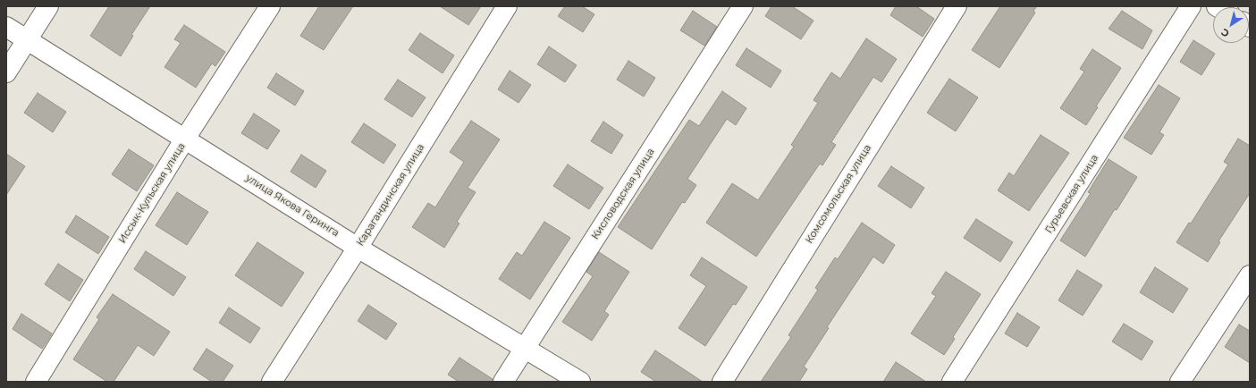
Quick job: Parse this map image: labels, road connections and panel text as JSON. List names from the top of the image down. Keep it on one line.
{"streets":{"street":["Иссык-Кульская улица","Кисловодская улица","Комсомольская улица","Гурьевская улица","Карагандинская улица","улица Якова Геринга"]},"crossings":[["Иссык-Кульская улица","улица Якова Геринга"],["Кисловодская улица","улица Якова Геринга"],["Карагандинская улица","улица Якова Геринга"]],"north":"bottom left"}
